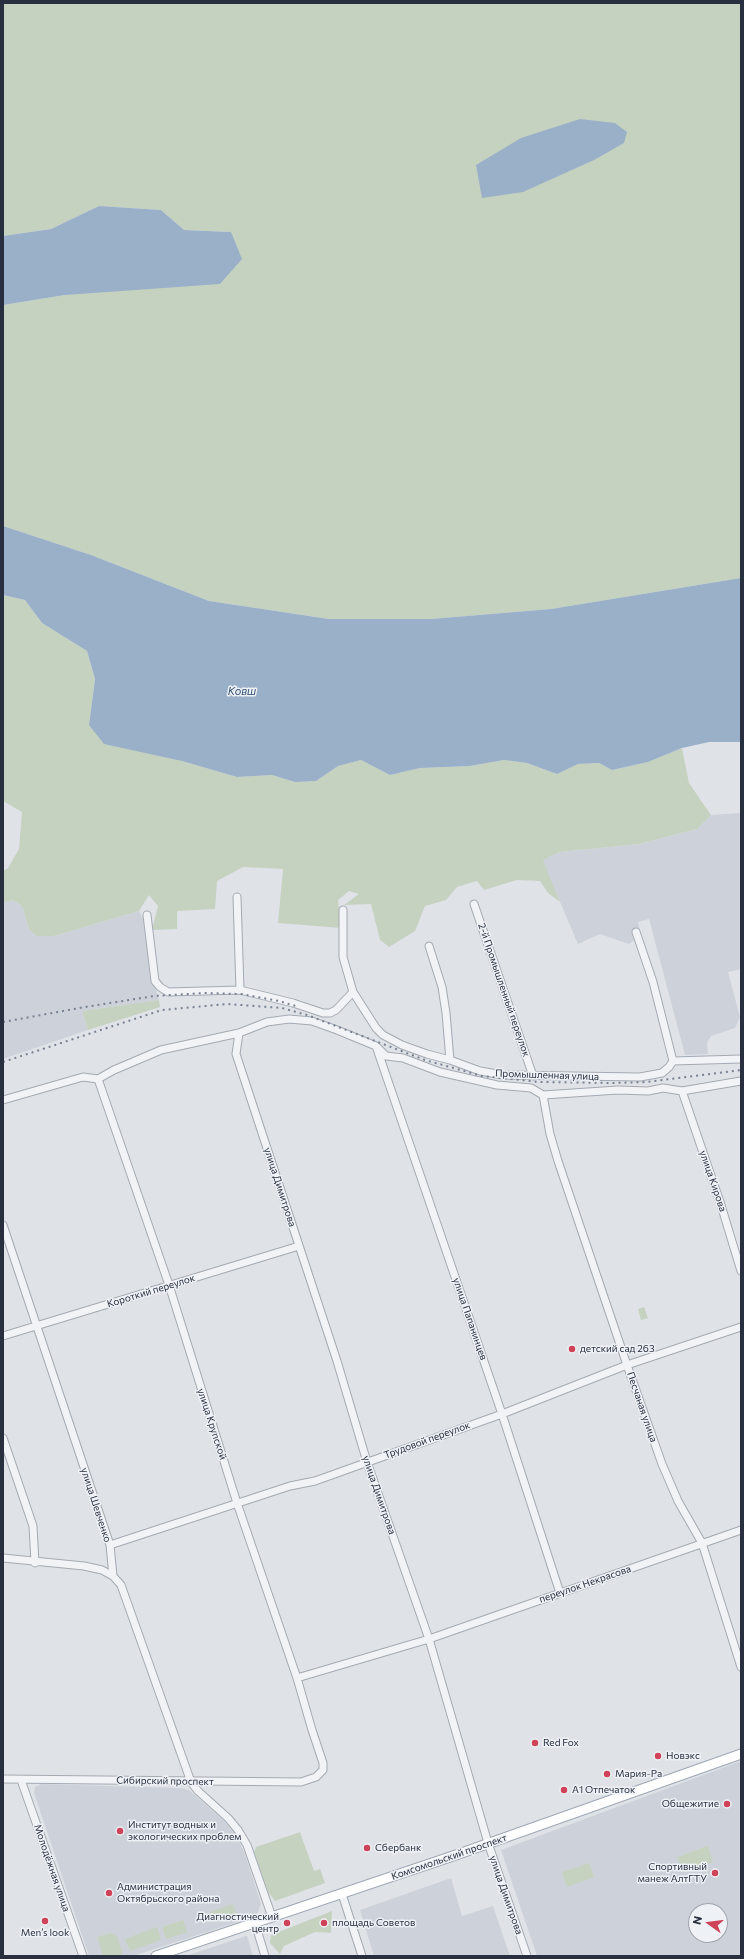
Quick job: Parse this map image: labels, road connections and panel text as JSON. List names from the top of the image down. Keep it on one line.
{"streets":{"main road":["Комсомольский проспект"],"street":["2-й Промышленный переулок","Промышленная улица","улица Кирова","улица Димитрова","Короткий переулок","улица Папанинцев","Песчаная улица","улица Крупской","Трудовой переулок","улица Шевченко","переулок Некрасова","Сибирский проспект","Молодёжная улица"]},"crossings":[["2-й Промышленный переулок","Промышленная улица"],["Промышленная улица","улица Димитрова"],["Промышленная улица","улица Папанинцев"],["Промышленная улица","Песчаная улица"],["Промышленная улица","улица Крупской"],["улица Димитрова","Короткий переулок"],["улица Димитрова","Трудовой переулок"],["улица Димитрова","переулок Некрасова"],["улица Димитрова","Комсомольский проспект"],["Короткий переулок","улица Крупской"],["Короткий переулок","улица Шевченко"],["улица Папанинцев","Трудовой переулок"],["улица Папанинцев","переулок Некрасова"],["Песчаная улица","Трудовой переулок"],["Песчаная улица","переулок Некрасова"],["улица Крупской","Трудовой переулок"],["улица Крупской","переулок Некрасова"],["улица Крупской","Сибирский проспект"],["Трудовой переулок","улица Шевченко"],["улица Шевченко","Сибирский проспект"],["Сибирский проспект","Молодёжная улица"]],"water":["Ковш"],"places":["детский сад 263","Red Fox","Новэкс","Мария-Ра","А1 Отпечаток","Общежитие","Институт водных и экологических проблем","Сбербанк","Спортивный манеж АлтГТУ","Администрация Октябрьского района","Men’s look","Диагностический центр","площадь Советов"],"north":"left"}
